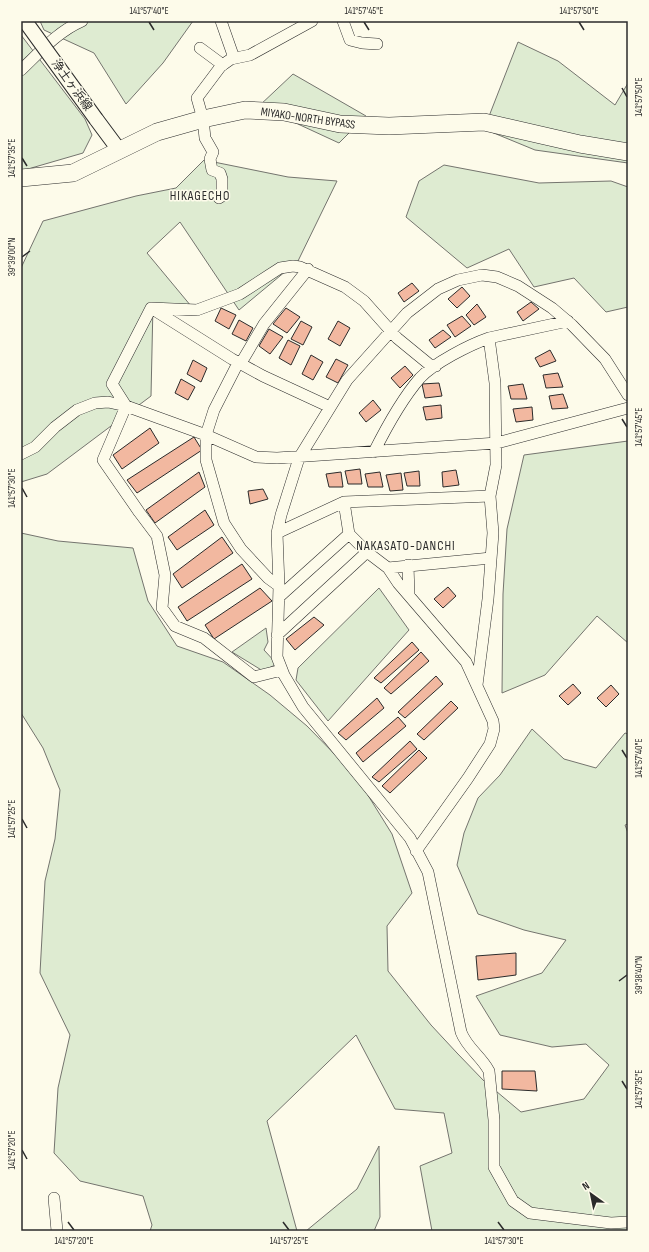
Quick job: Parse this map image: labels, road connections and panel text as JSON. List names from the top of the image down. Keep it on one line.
{"streets":{"highway":["MIYAKO-NORTH BYPASS"],"main road":["浄土ヶ浜線"]},"crossings":[["浄土ヶ浜線","MIYAKO-NORTH BYPASS"]],"districts":["HIKAGECHO","NAKASATO-DANCHI"],"north":"top left","coordinates":["141°57'40\"E","141°57'45\"E","141°57'50\"E","141°57'35\"E","39°39'00\"N","141°57'30\"E","141°57'25\"E","39°38'40\"N","141°57'20\"E"]}
